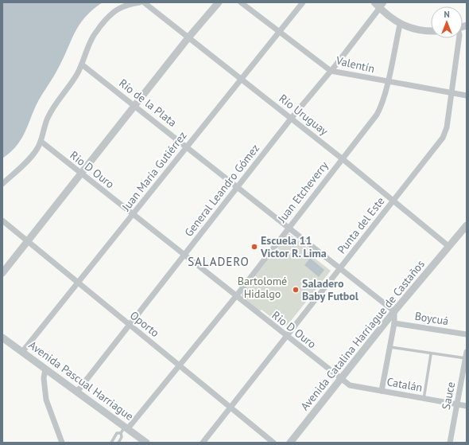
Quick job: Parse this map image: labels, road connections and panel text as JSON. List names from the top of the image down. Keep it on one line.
{"streets":{"street":["Valentín","Río de la Plata","Río Uruguay","Rio D Ouro","Juan María Gutiérrez","General Leandro Gómez","Juan Etcheverry","Punta del Este","Boycuá","Oporto","Avenida Catalina Harriague de Castaños","Avenida Pascual Harriague","Catalán","Sauce"]},"crossings":[["Valentín","Juan María Gutiérrez"],["Valentín","General Leandro Gómez"],["Valentín","Juan Etcheverry"],["Valentín","Punta del Este"],["Río de la Plata","Juan María Gutiérrez"],["Río de la Plata","General Leandro Gómez"],["Río de la Plata","Juan Etcheverry"],["Río de la Plata","Punta del Este"],["Río de la Plata","Avenida Catalina Harriague de Castaños"],["Río Uruguay","Juan María Gutiérrez"],["Río Uruguay","General Leandro Gómez"],["Río Uruguay","Juan Etcheverry"],["Río Uruguay","Punta del Este"],["Río Uruguay","Avenida Catalina Harriague de Castaños"],["Rio D Ouro","Juan María Gutiérrez"],["Rio D Ouro","General Leandro Gómez"],["Rio D Ouro","Juan Etcheverry"],["Rio D Ouro","Punta del Este"],["Rio D Ouro","Avenida Catalina Harriague de Castaños"],["Rio D Ouro","Catalán"],["Juan María Gutiérrez","Oporto"],["Juan María Gutiérrez","Avenida Pascual Harriague"],["General Leandro Gómez","Oporto"],["General Leandro Gómez","Avenida Pascual Harriague"],["Juan Etcheverry","Oporto"],["Juan Etcheverry","Avenida Pascual Harriague"],["Punta del Este","Oporto"],["Avenida Catalina Harriague de Castaños","Catalán"],["Catalán","Sauce"]],"districts":["SALADERO"],"parks":["Bartolomé Hidalgo"],"places":["Escuela 11 Victor R. Lima","Saladero Baby Futbol"],"north":"top"}
